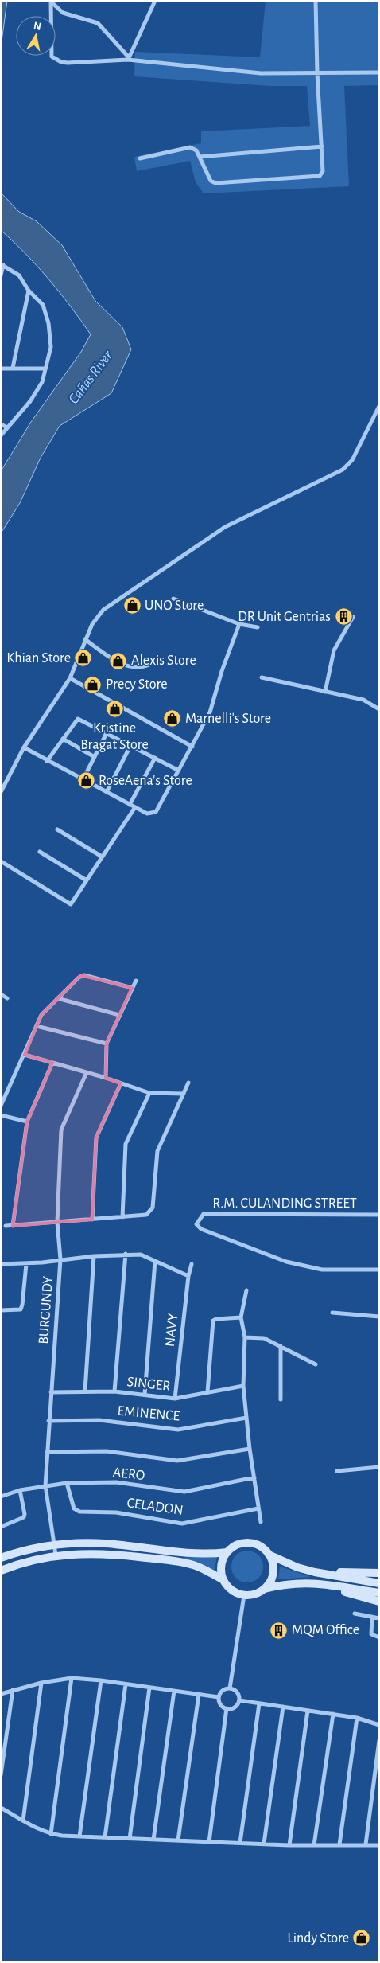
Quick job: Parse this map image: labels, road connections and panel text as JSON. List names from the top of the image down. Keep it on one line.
{"streets":{"street":["R.M. CULANDING STREET","BURGUNDY","NAVY","SINGER","EMINENCE","AERO","CELADON"]},"crossings":[["BURGUNDY","SINGER"],["BURGUNDY","EMINENCE"],["BURGUNDY","AERO"],["NAVY","SINGER"],["AERO","CELADON"]],"water":["Cañas River"],"places":{"shop":["UNO Store","Khian Store","Alexis Store","Precy Store","Kristine Bragat Store","Marnelli's Store","RoseAena's Store","Lindy Store"],"building":["DR Unit Gentrias","MQM Office"]},"north":"top"}
